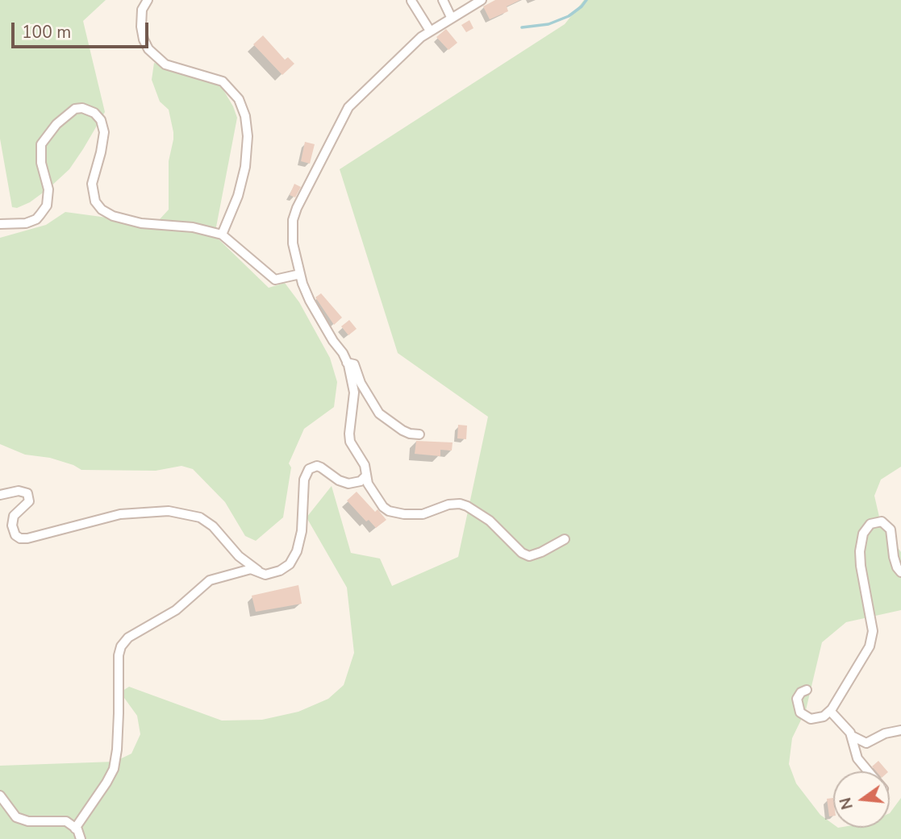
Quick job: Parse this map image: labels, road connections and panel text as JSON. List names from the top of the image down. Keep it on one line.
{"scale_bar":"100 m","north":"left"}
